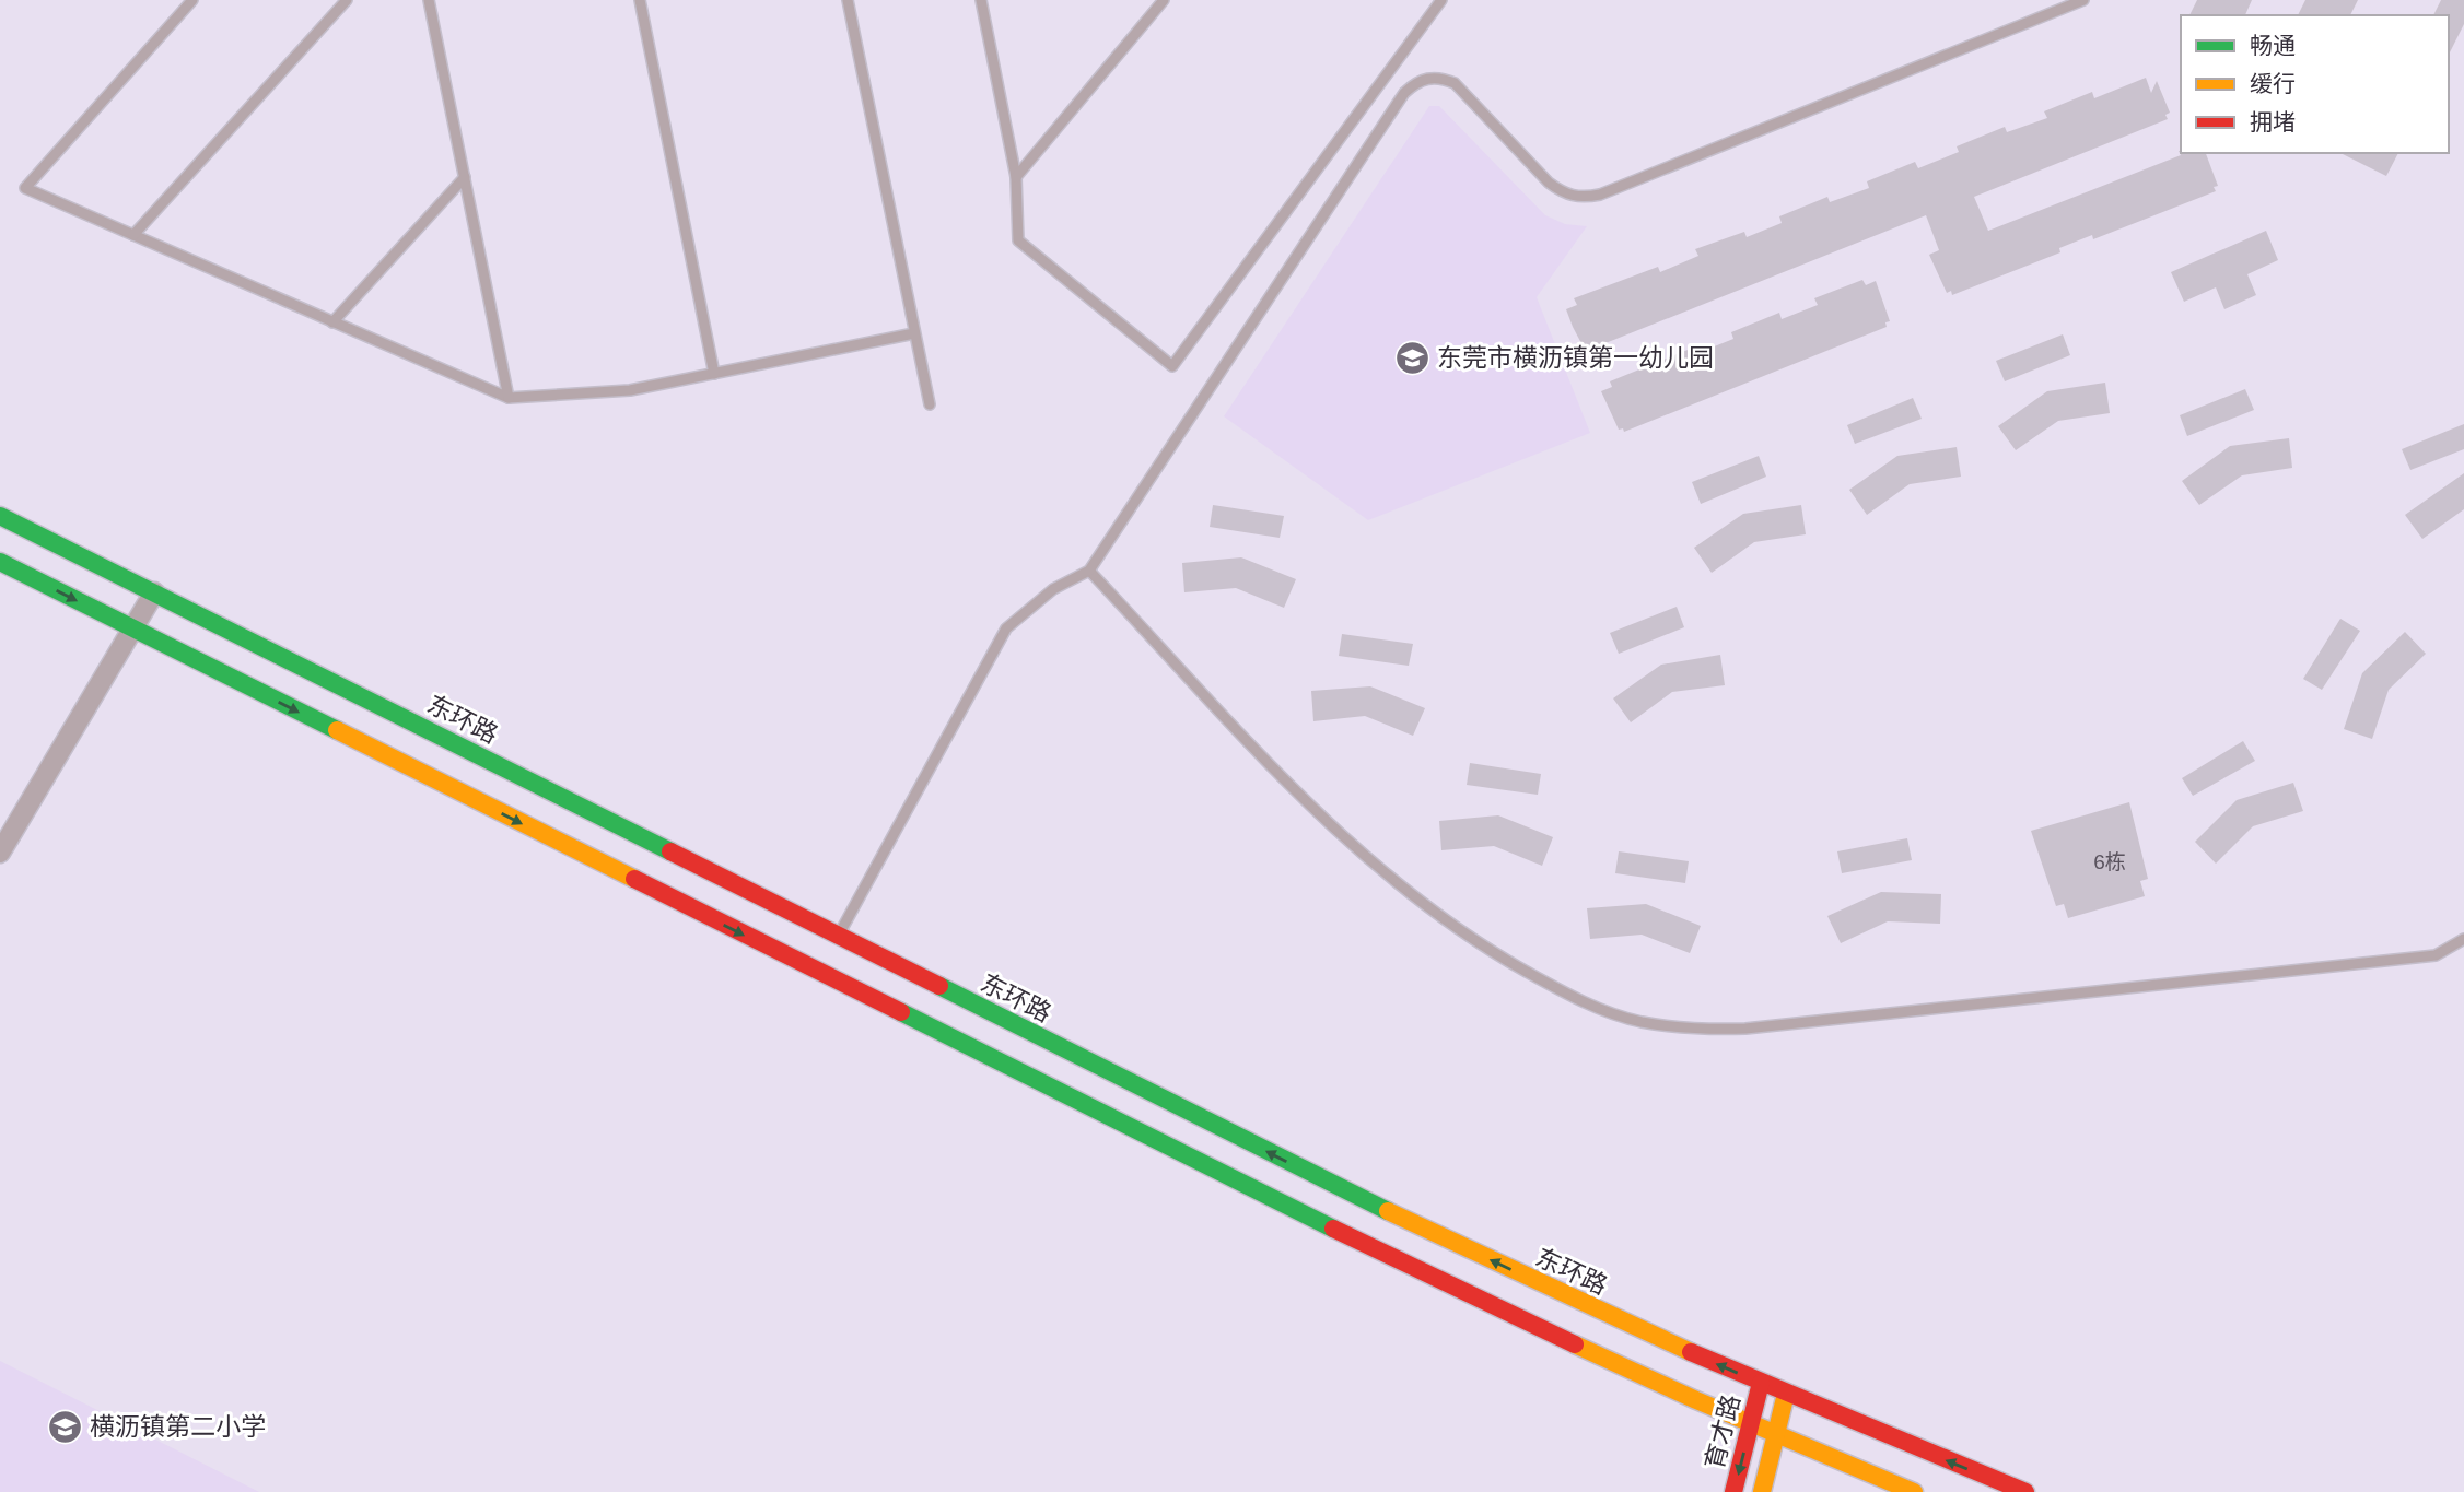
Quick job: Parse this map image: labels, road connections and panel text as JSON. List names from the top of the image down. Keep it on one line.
{"streets":{"main road":["东环路","育才路"]},"crossings":[["东环路","育才路"]],"places":{"school or university":["东莞市横沥镇第一幼儿园","横沥镇第二小学"]},"house_numbers":["6栋"],"legend":["畅通","缓行","拥堵"]}
